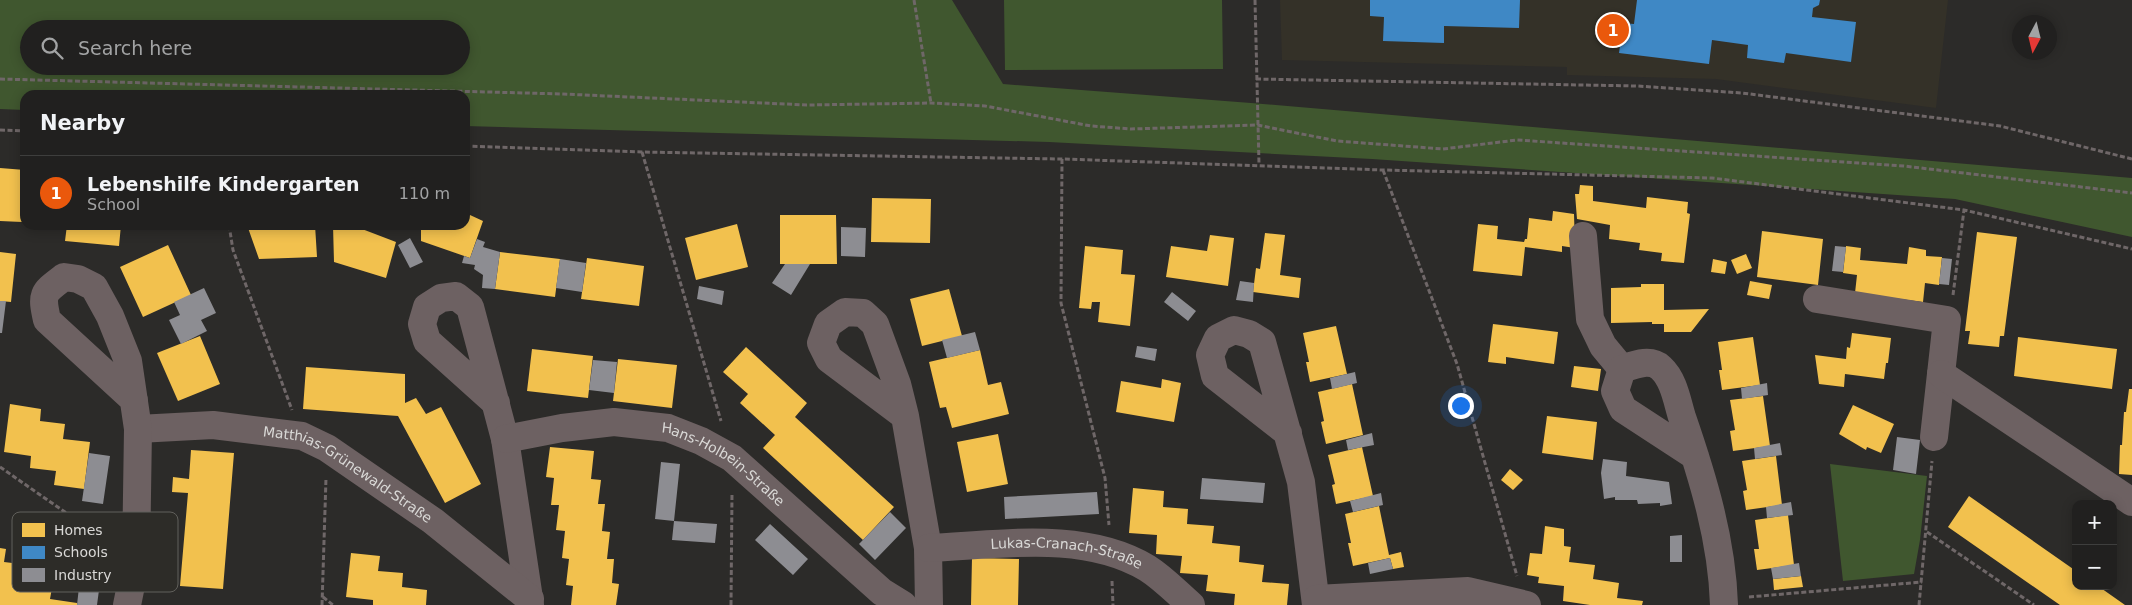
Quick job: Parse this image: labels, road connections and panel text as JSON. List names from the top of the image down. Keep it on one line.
{"streets":{"street":["Hans-Holbein-Straße","Matthias-Grünewald-Straße","Lukas-Cranach-Straße"]},"crossings":[["Hans-Holbein-Straße","Matthias-Grünewald-Straße"]],"legend":["Homes","Schools","Industry"],"north":"bottom","page":{"pins":"1","search":"Search here","heading":"Nearby","list":[{"mark":"1","name":"Lebenshilfe Kindergarten","note":"School","value":"110 m"}],"map_buttons":["+","−"]}}
